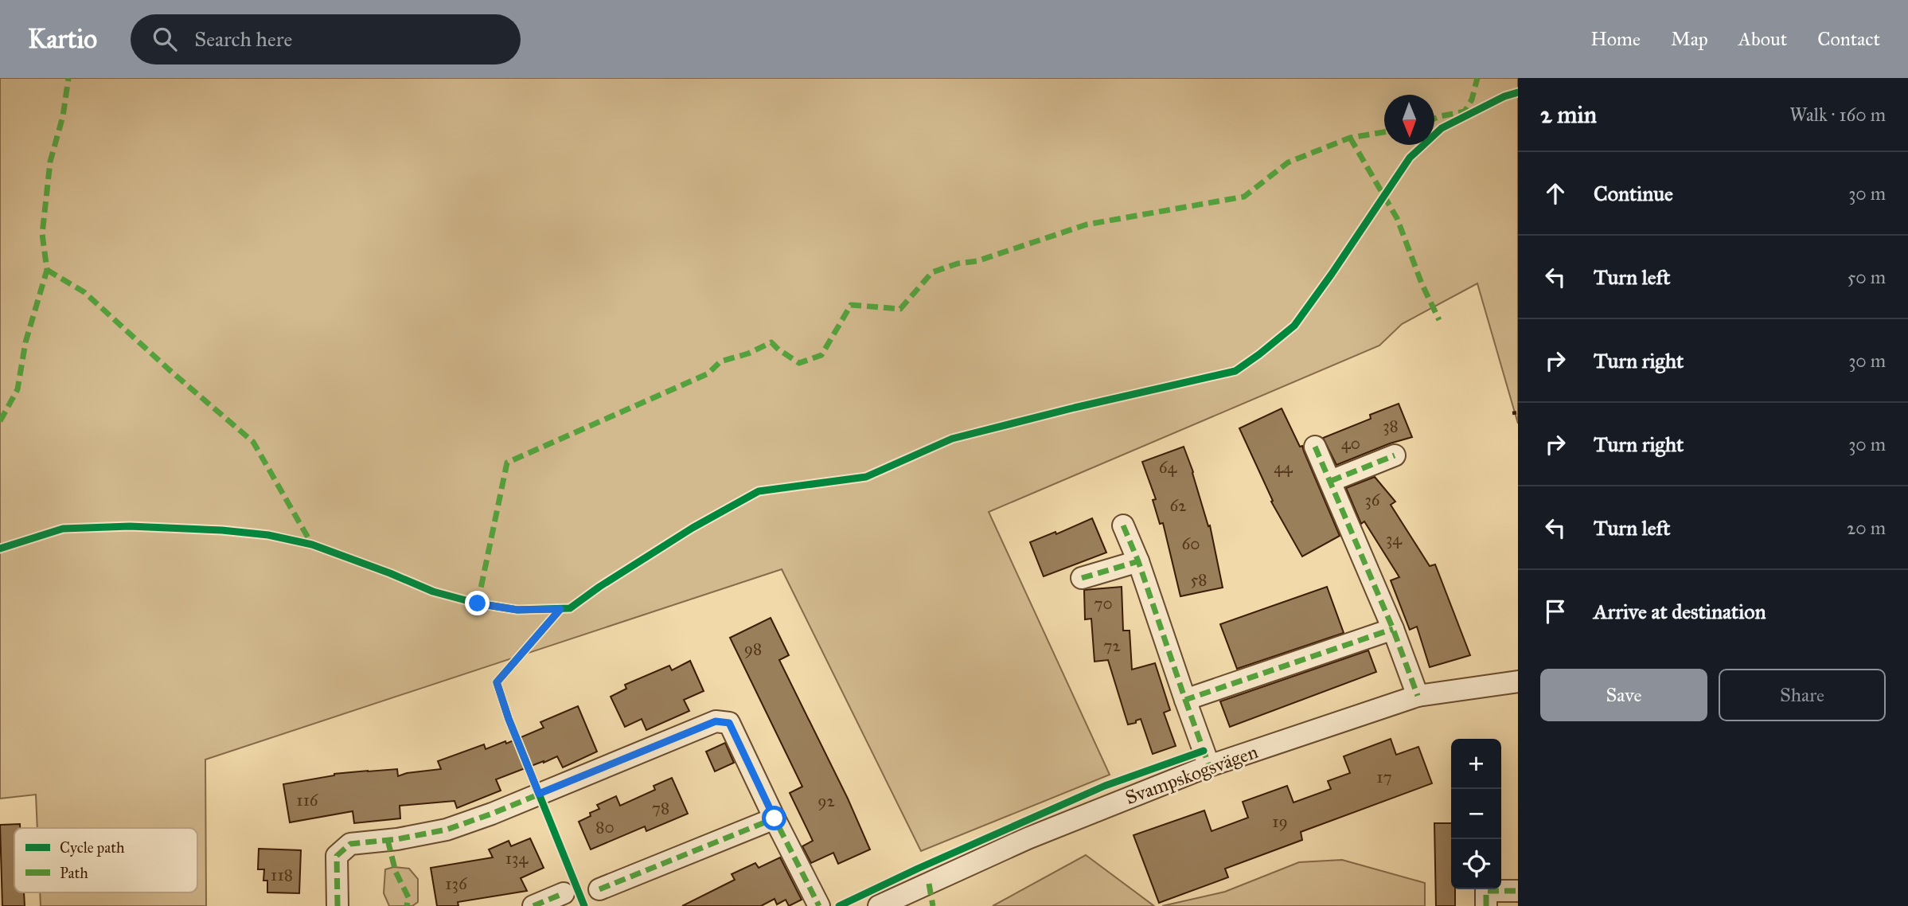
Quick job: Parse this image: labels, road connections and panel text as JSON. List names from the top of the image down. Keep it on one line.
{"streets":{"street":["Svampskogsvägen"]},"house_numbers":["38","40","64","44","36","62","34","60","58","70","72","98","17","116","92","78","19","80","134","118","136"],"legend":["Cycle path","Path"],"north":"bottom","page":{"header":"Kartio","search":"Search here","nav":["Home","Map","About","Contact"],"heading":["2 min","Walk · 160 m"],"list":[["Continue","30 m"],["Turn left","50 m"],["Turn right","30 m"],["Turn right","30 m"],["Turn left","20 m"],"Arrive at destination"],"buttons":["Save","Share"],"map_buttons":["+","−"]}}
